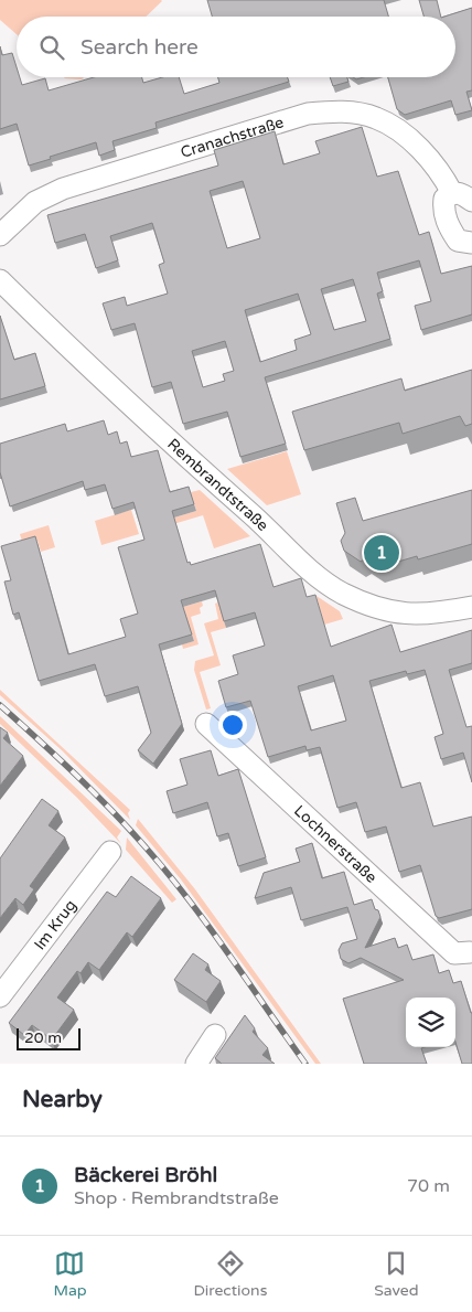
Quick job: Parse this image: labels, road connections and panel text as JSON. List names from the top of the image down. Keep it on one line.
{"streets":{"street":["Cranachstraße","Rembrandtstraße","Lochnerstraße","Im Krug"]},"scale_bar":"20 m","page":{"search":"Search here","pins":"1","scale":"20 m","heading":"Nearby","list":[{"mark":"1","name":"Bäckerei Bröhl","note":"Shop · Rembrandtstraße","value":"70 m"}],"nav":["Map","Directions","Saved"]}}
